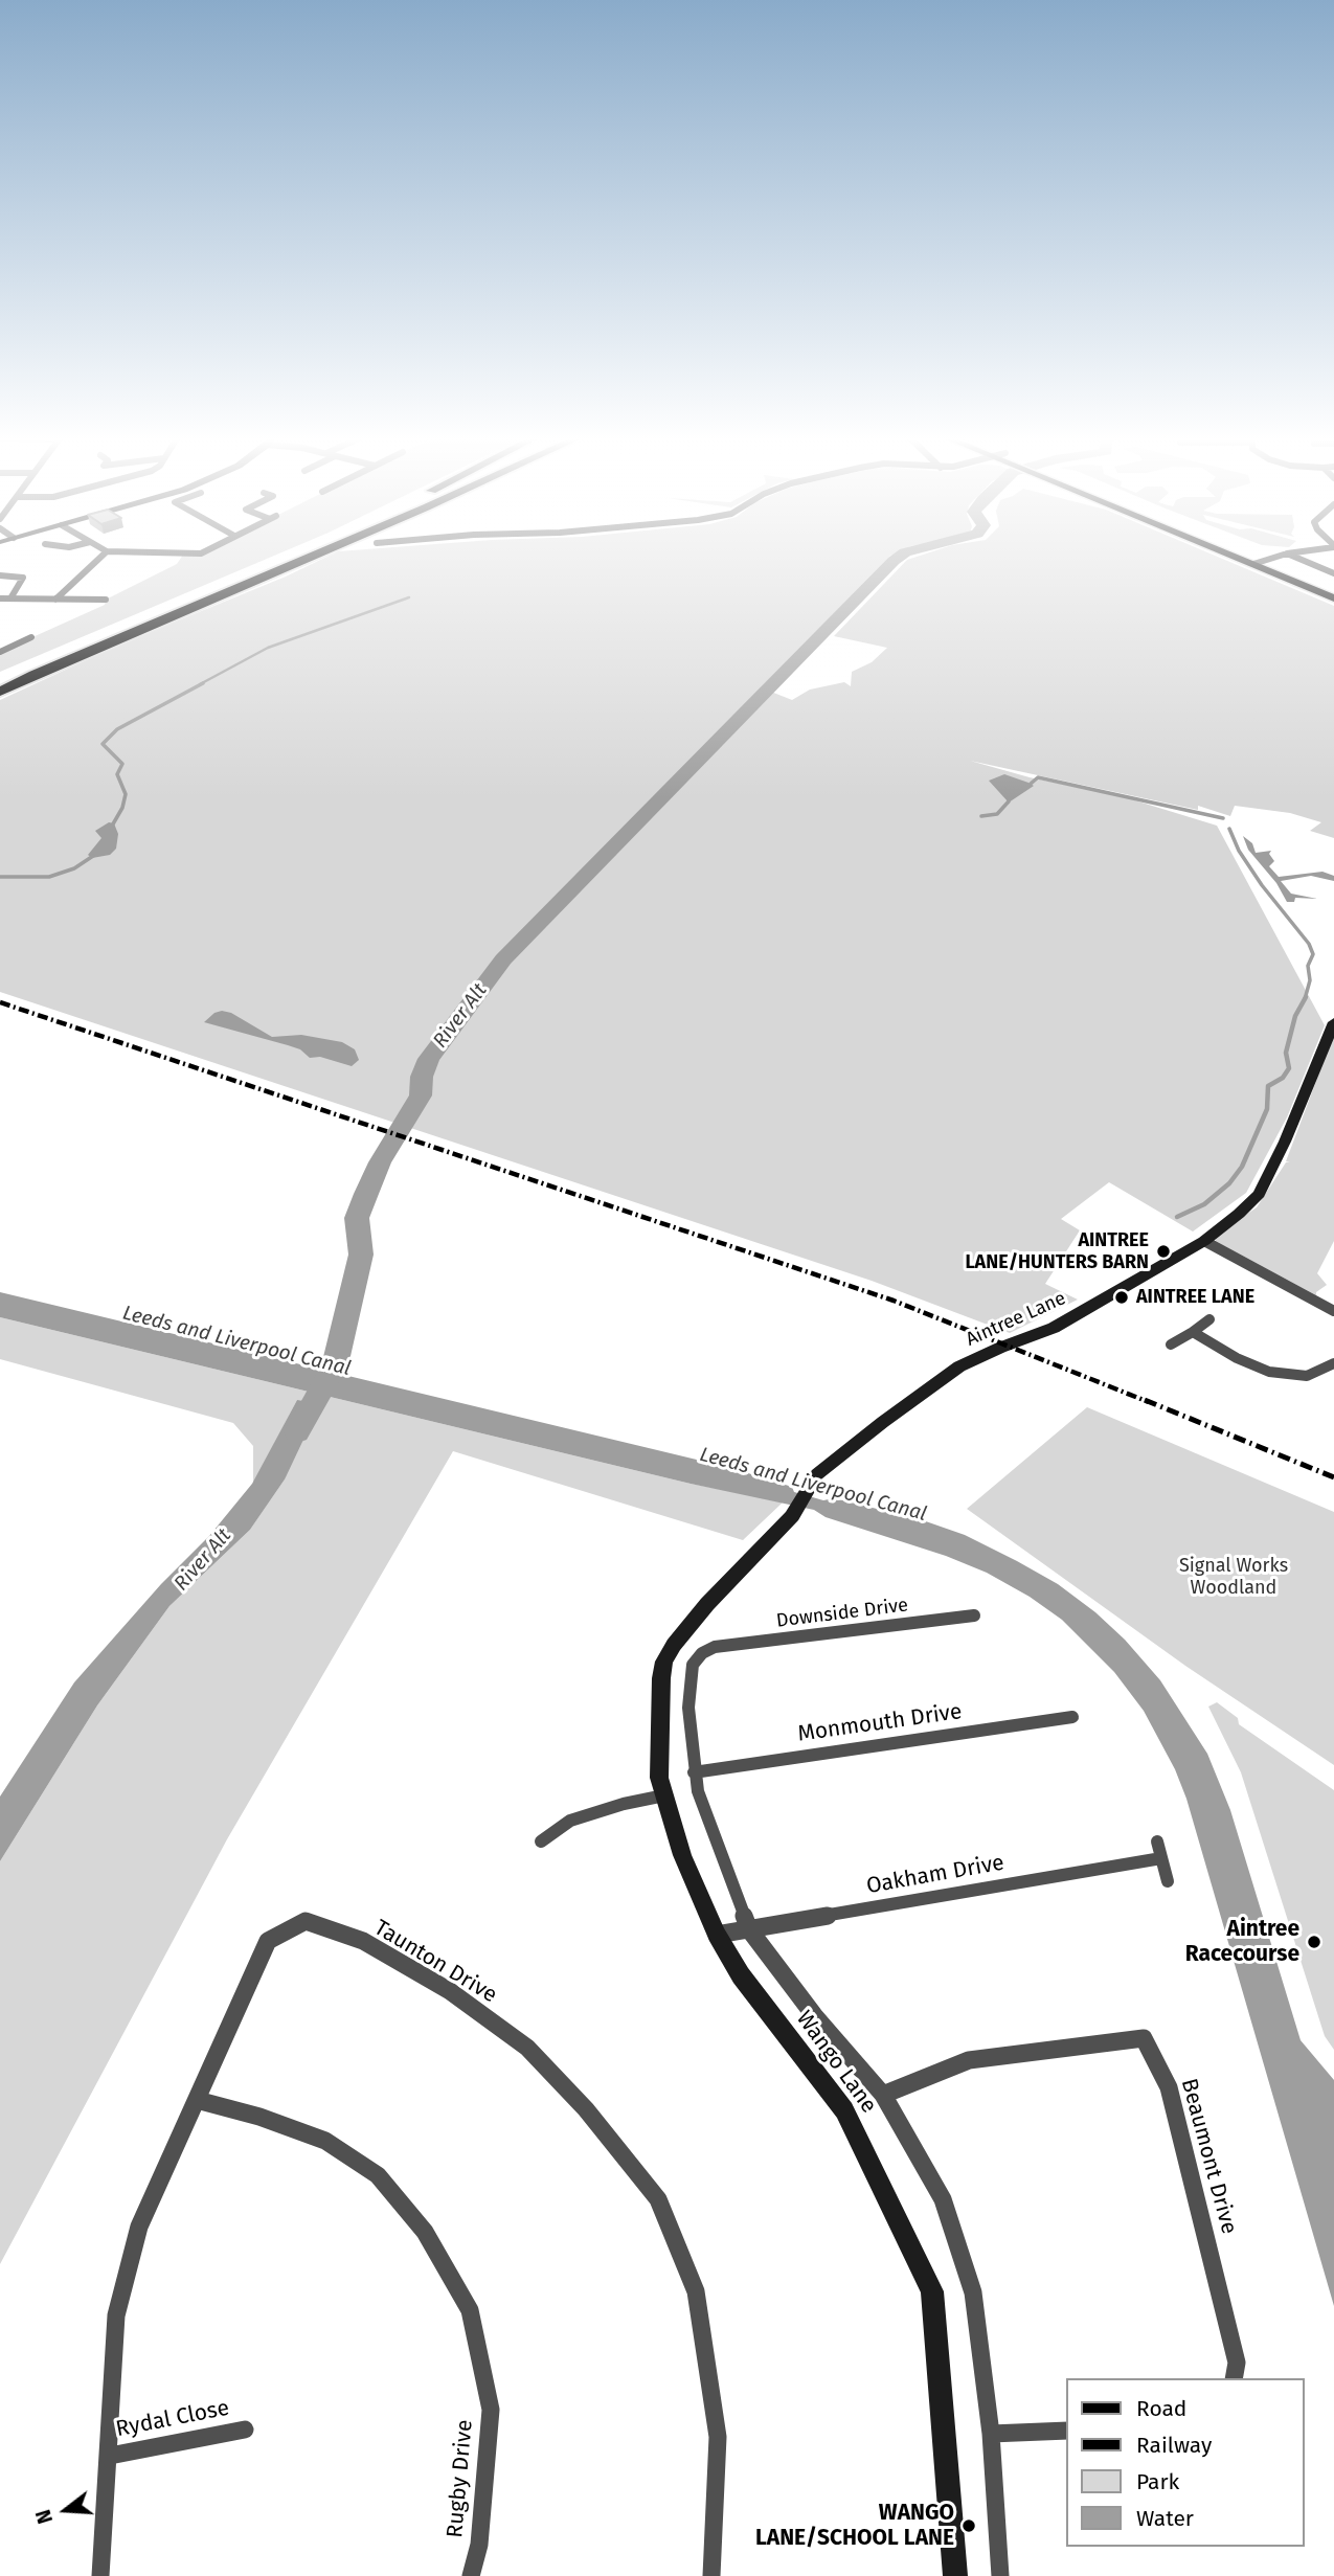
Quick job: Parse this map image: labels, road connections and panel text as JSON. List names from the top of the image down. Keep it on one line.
{"streets":{"main road":["Aintree Lane","Wango Lane"],"street":["Downside Drive","Monmouth Drive","Oakham Drive","Taunton Drive","Beaumont Drive","Rydal Close","Rugby Drive"]},"crossings":[["Aintree Lane","Wango Lane"],["Downside Drive","Wango Lane"],["Monmouth Drive","Wango Lane"],["Oakham Drive","Wango Lane"],["Taunton Drive","Rydal Close"],["Taunton Drive","Rugby Drive"],["Wango Lane","Beaumont Drive"]],"water":["River Alt","Leeds and Liverpool Canal"],"parks":["Signal Works Woodland"],"places":["AINTREE LANE/HUNTERS BARN","AINTREE LANE","Aintree Racecourse","WANGO LANE/SCHOOL LANE"],"legend":["Road","Railway","Park","Water"],"north":"left"}
